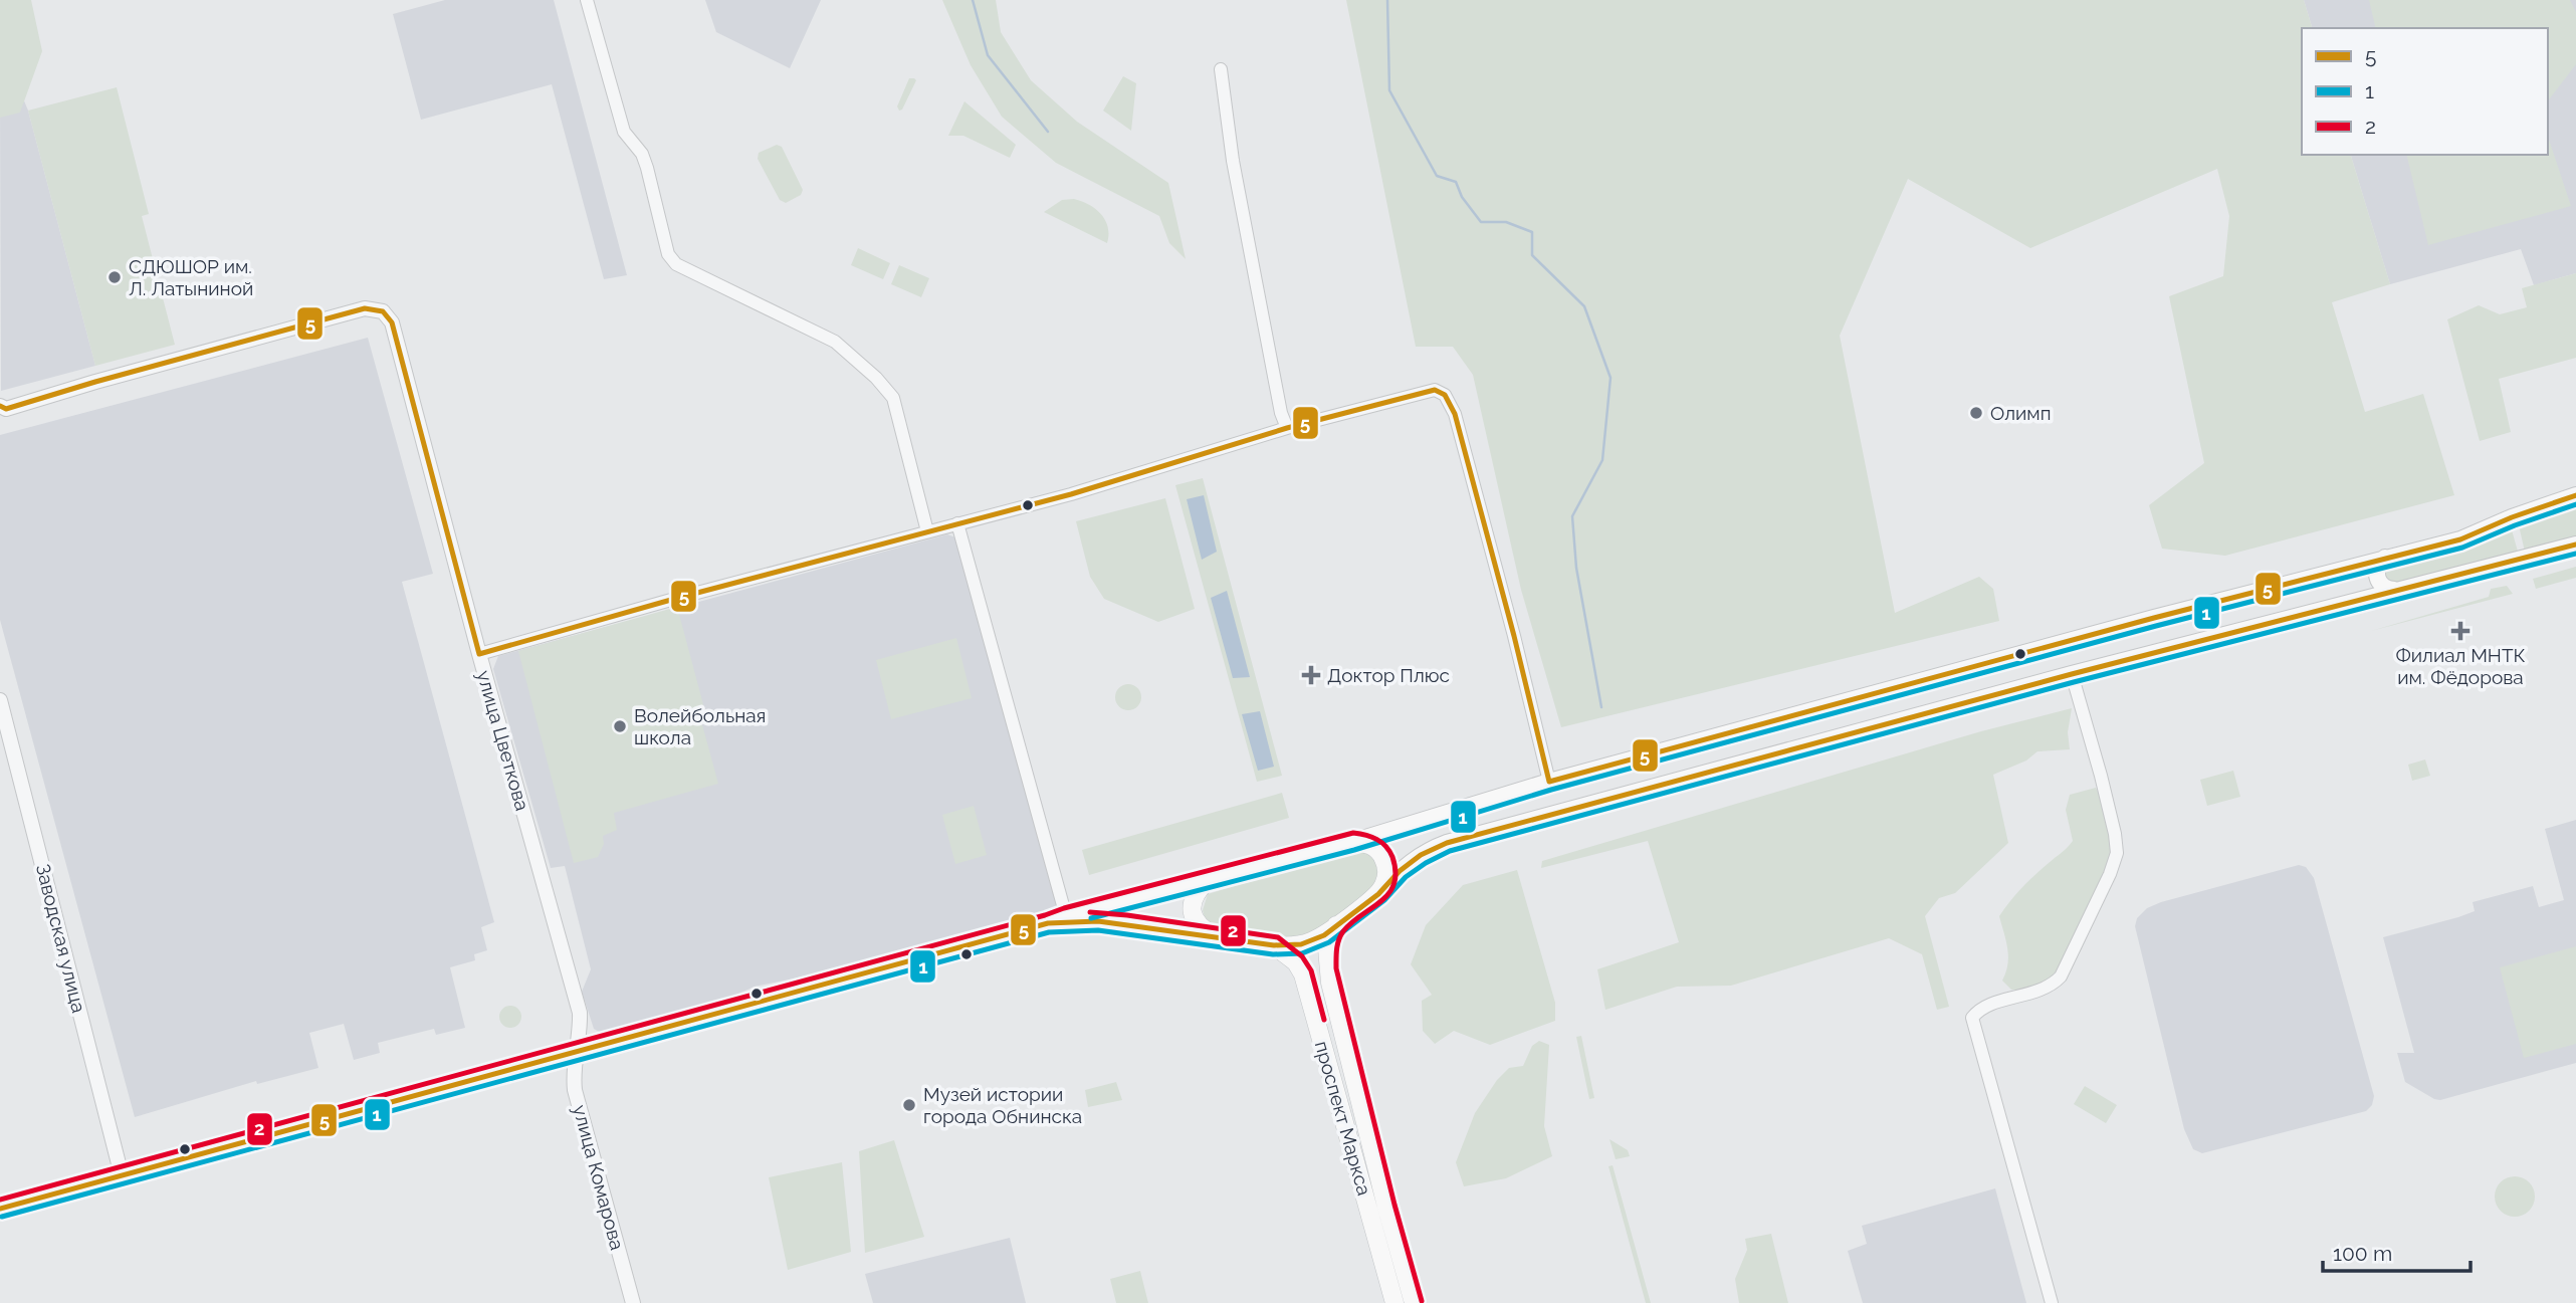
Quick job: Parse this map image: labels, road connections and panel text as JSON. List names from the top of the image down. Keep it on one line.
{"streets":{"main road":["проспект Маркса"],"street":["улица Цветкова","Заводская улица","улица Комарова"]},"crossings":[["улица Цветкова","улица Комарова"]],"places":{"other":["СДЮШОР им. Л. Латыниной","Олимп","Волейбольная школа","Музей истории города Обнинска"],"health":["Филиал МНТК им. Фёдорова","Доктор Плюс"]},"lines":["transit line 5","transit line 1","transit line 2"],"legend":["5","1","2"],"scale_bar":"100 m"}
